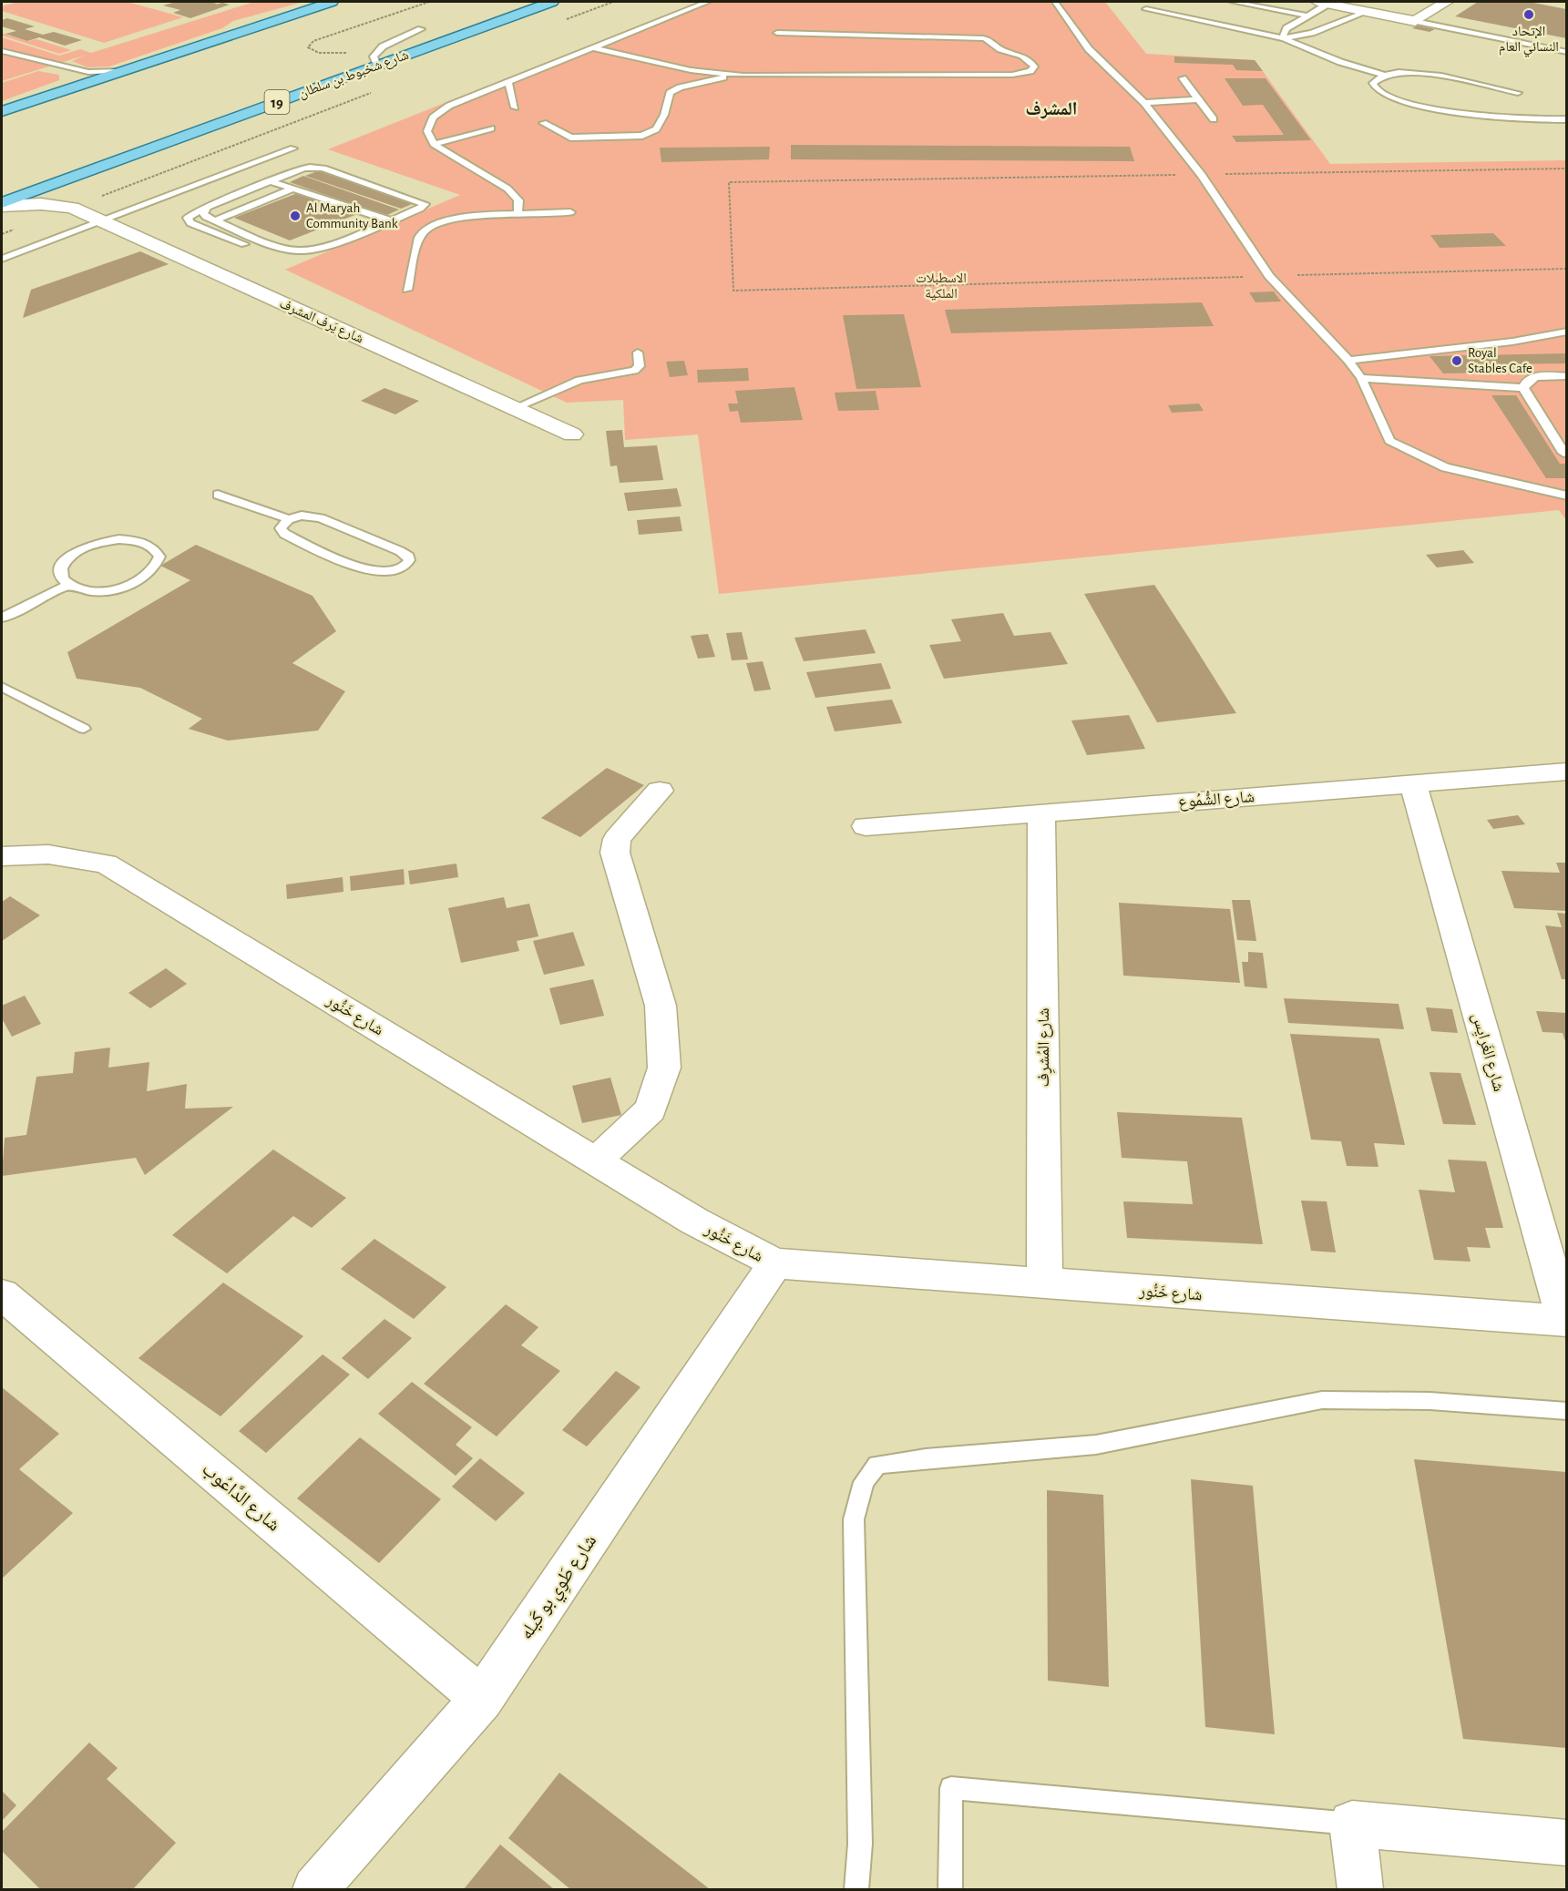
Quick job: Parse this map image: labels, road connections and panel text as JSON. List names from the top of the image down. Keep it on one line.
{"streets":{"main road":["شارع شخبوط بن سلطان","19"],"street":["شارع يَرف المشرف","شارع الشُّمُوع","شارع خَنُّور","شارع المُشرِف","شارع الغَرايِس","شارع الدَّاعُوب","شارع طَوِي بو كَيله"]},"crossings":[["شارع شخبوط بن سلطان","شارع يَرف المشرف"],["شارع الشُّمُوع","شارع المُشرِف"],["شارع الشُّمُوع","شارع الغَرايِس"],["شارع خَنُّور","شارع المُشرِف"],["شارع خَنُّور","شارع الغَرايِس"],["شارع خَنُّور","شارع طَوِي بو كَيله"],["شارع الدَّاعُوب","شارع طَوِي بو كَيله"]],"districts":["المشرف"],"parks":["الاسطبلات الملكية"],"places":["الإتحاد النسائي العام","Al Maryah Community Bank","Royal Stables Cafe"]}
